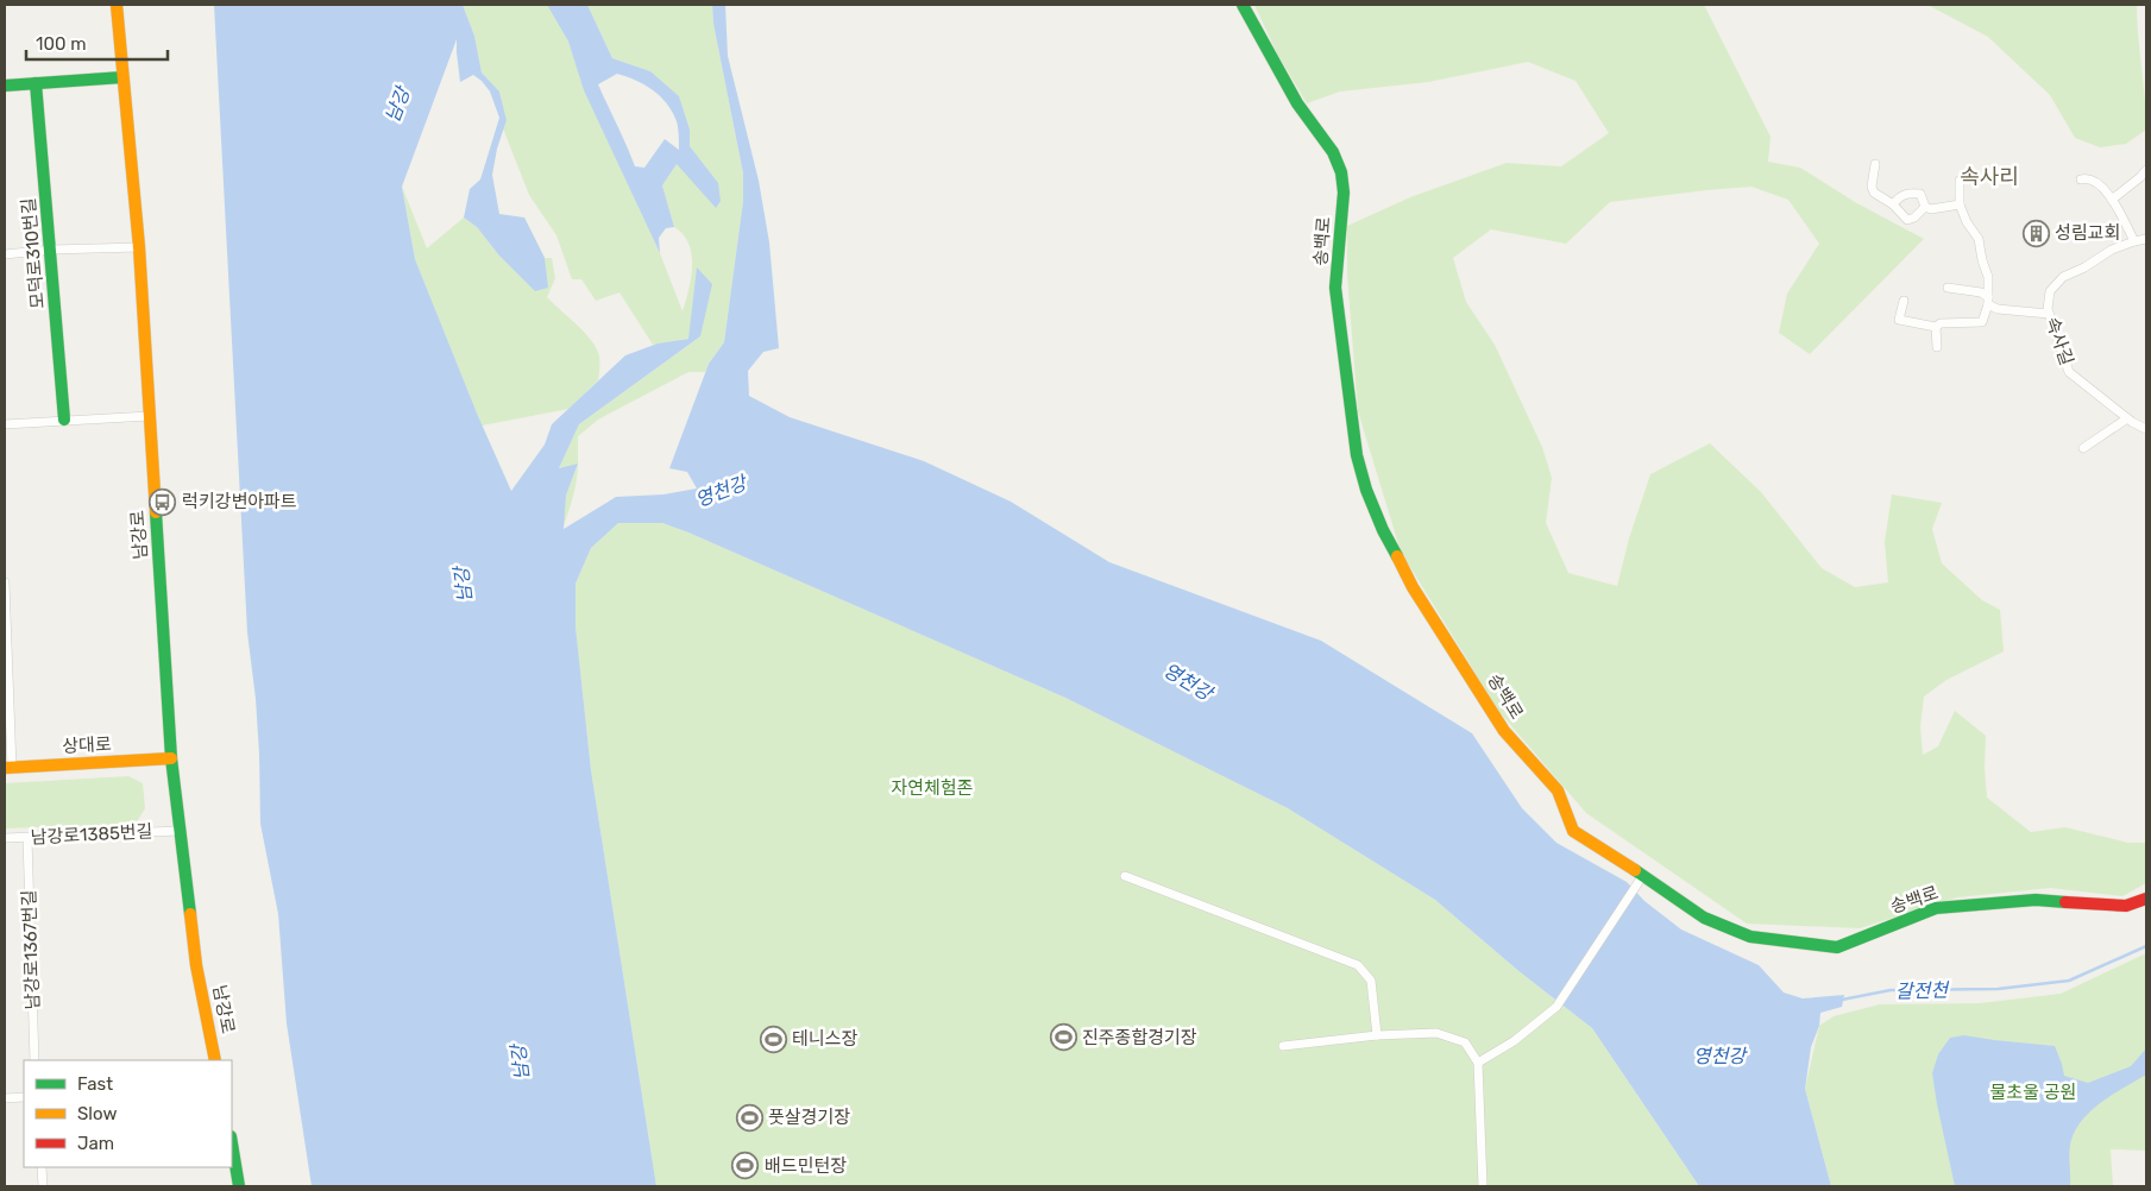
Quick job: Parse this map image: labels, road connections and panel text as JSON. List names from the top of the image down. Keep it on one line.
{"streets":{"street":["송백로","모덕로310번길","속사길","남강로","상대로","남강로1385번길","남강로1367번길"]},"crossings":[["남강로","상대로"],["남강로","남강로1385번길"],["남강로1385번길","남강로1367번길"]],"districts":["속사리"],"water":["남강","영천강","갈전천"],"parks":["자연체험존","물초울 공원"],"places":{"building":["성림교회"],"bus stop":["럭키강변아파트"],"sports":["진주종합경기장","테니스장","풋살경기장","배드민턴장"]},"legend":["Fast","Slow","Jam"],"scale_bar":"100 m"}
